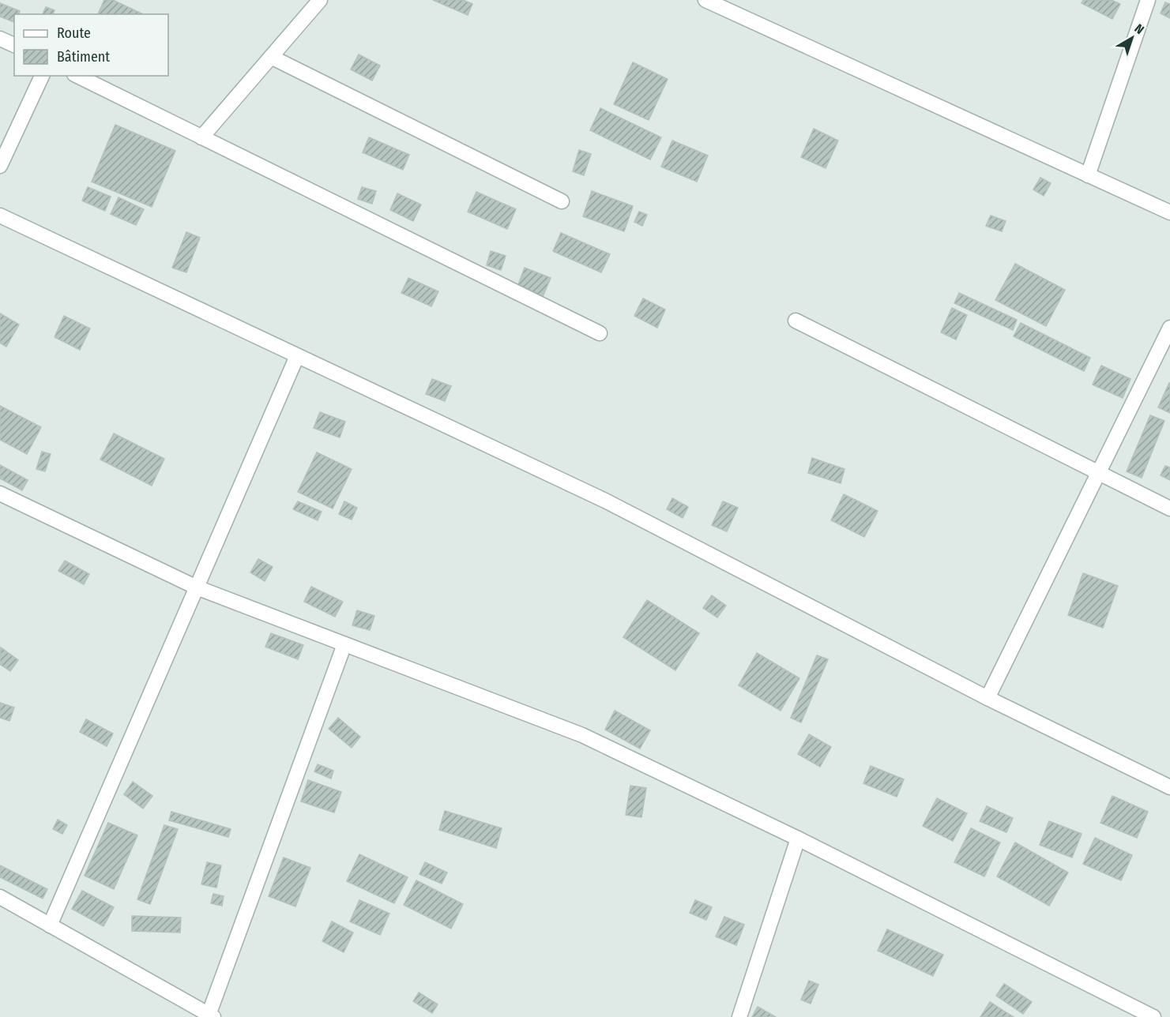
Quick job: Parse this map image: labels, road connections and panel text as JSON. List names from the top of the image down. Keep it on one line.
{"legend":["Route","Bâtiment"],"north":"top right"}
